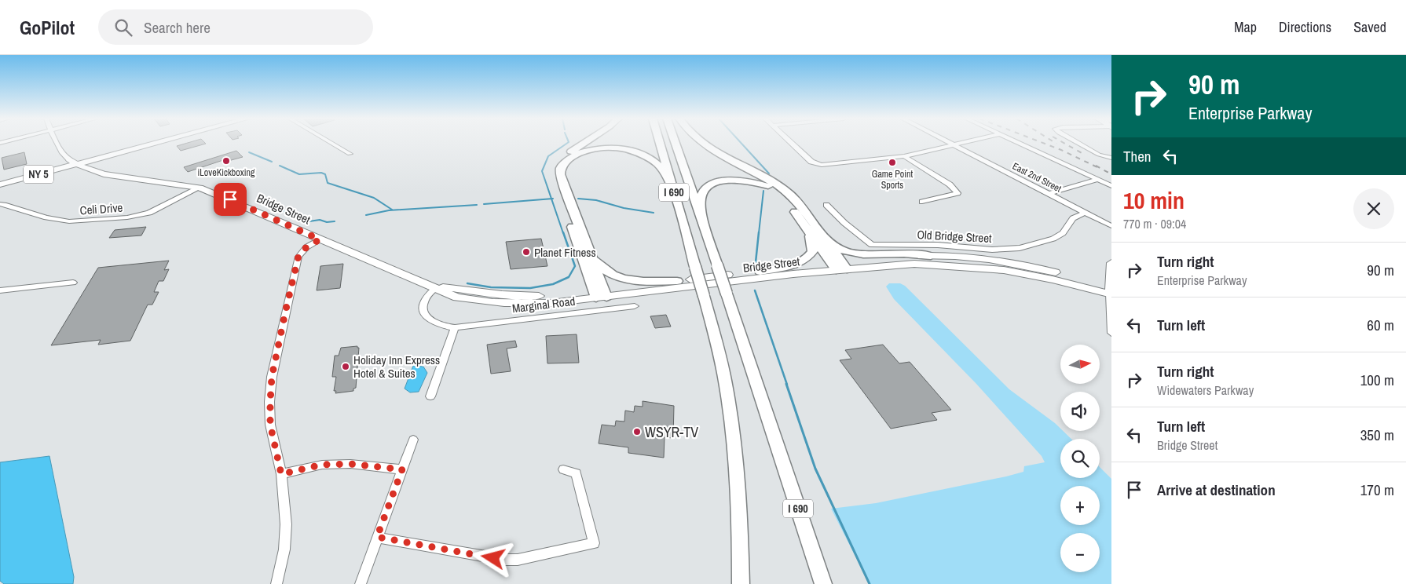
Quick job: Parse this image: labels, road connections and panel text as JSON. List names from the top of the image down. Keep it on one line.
{"streets":{"highway":["I 690"],"main road":["NY 5","Bridge Street"],"street":["East 2nd Street","Celi Drive","Old Bridge Street","Marginal Road"]},"crossings":[["NY 5","Bridge Street"],["East 2nd Street","Old Bridge Street"],["Celi Drive","Bridge Street"]],"places":["iLoveKickboxing","Game Point Sports","Planet Fitness","Holiday Inn Express Hotel & Suites","WSYR-TV"],"north":"right","page":{"header":"GoPilot","search":"Search here","nav":["Map","Directions","Saved"],"turn":["90 m","Enterprise Parkway"],"then":"Then","heading":["10 min","770 m · 09:04"],"list":[{"name":"Turn right","note":"Enterprise Parkway","value":"90 m"},{"name":"Turn left","value":"60 m"},{"name":"Turn right","note":"Widewaters Parkway","value":"100 m"},{"name":"Turn left","note":"Bridge Street","value":"350 m"},{"name":"Arrive at destination","value":"170 m"}],"map_buttons":["+","−"]}}
